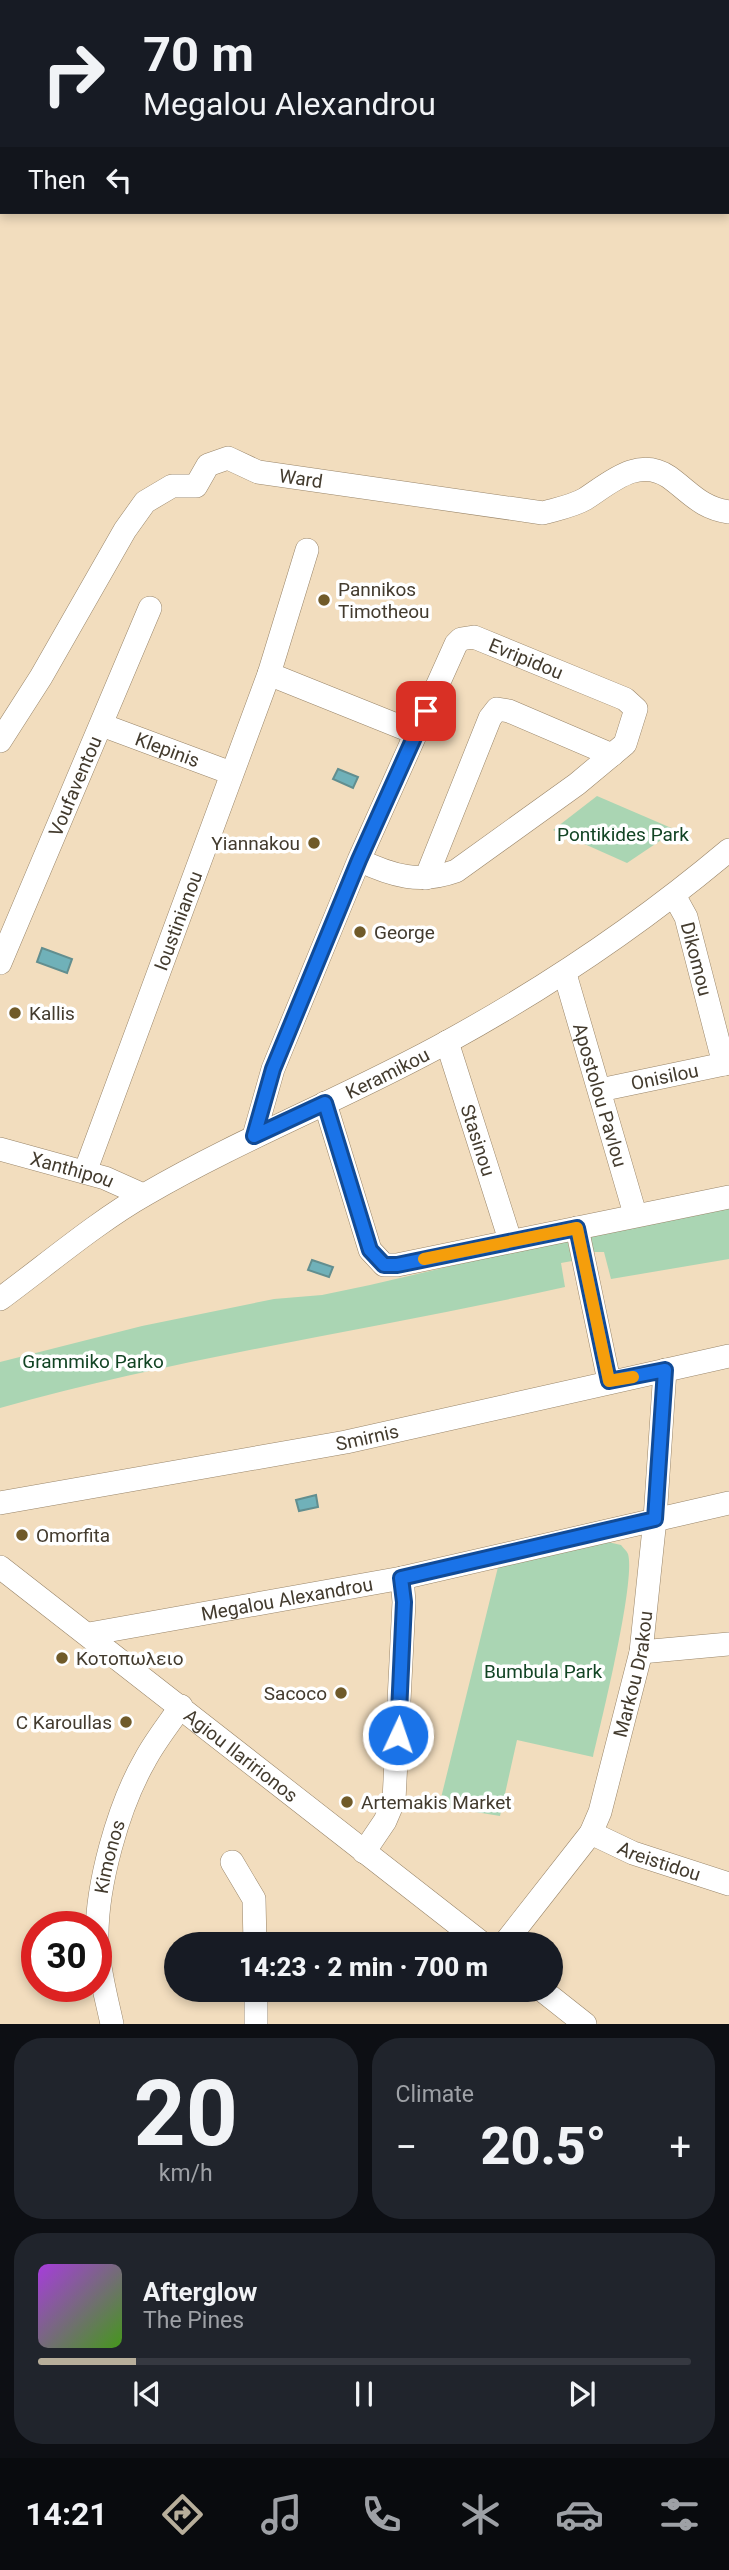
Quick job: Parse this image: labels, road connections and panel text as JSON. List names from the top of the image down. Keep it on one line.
{"streets":{"street":["Ward","Evripidou","Klepinis","Voufaventou","Ioustinianou","Dikomou","Keramikou","Onisilou","Apostolou Pavlou","Stasinou","Xanthipou","Smirnis","Megalou Alexandrou","Markou Drakou","Agiou Ilaririonos","Kimonos","Areistidou"]},"crossings":[["Evripidou","Keramikou"],["Klepinis","Voufaventou"],["Klepinis","Ioustinianou"],["Ioustinianou","Xanthipou"],["Dikomou","Keramikou"],["Dikomou","Onisilou"],["Keramikou","Apostolou Pavlou"],["Keramikou","Stasinou"],["Keramikou","Xanthipou"],["Onisilou","Apostolou Pavlou"],["Smirnis","Markou Drakou"],["Megalou Alexandrou","Markou Drakou"],["Megalou Alexandrou","Agiou Ilaririonos"],["Markou Drakou","Areistidou"],["Agiou Ilaririonos","Kimonos"]],"parks":["Pontikides Park","Grammiko Parko","Bumbula Park"],"places":["Pannikos Timotheou","Yiannakou","George","Kallis","Omorfita","Κοτοπωλειο","Sacoco","C Karoullas","Artemakis Market"],"page":{"turn":["70 m","Megalou Alexandrou"],"then":"Then","limit":"30","trip":"14:23 · 2 min · 700 m","tile":[["20","km/h"],"Climate"],"heat":["−","20.5°","+"],"song":["Afterglow","The Pines"],"tabs":"14:21"}}
